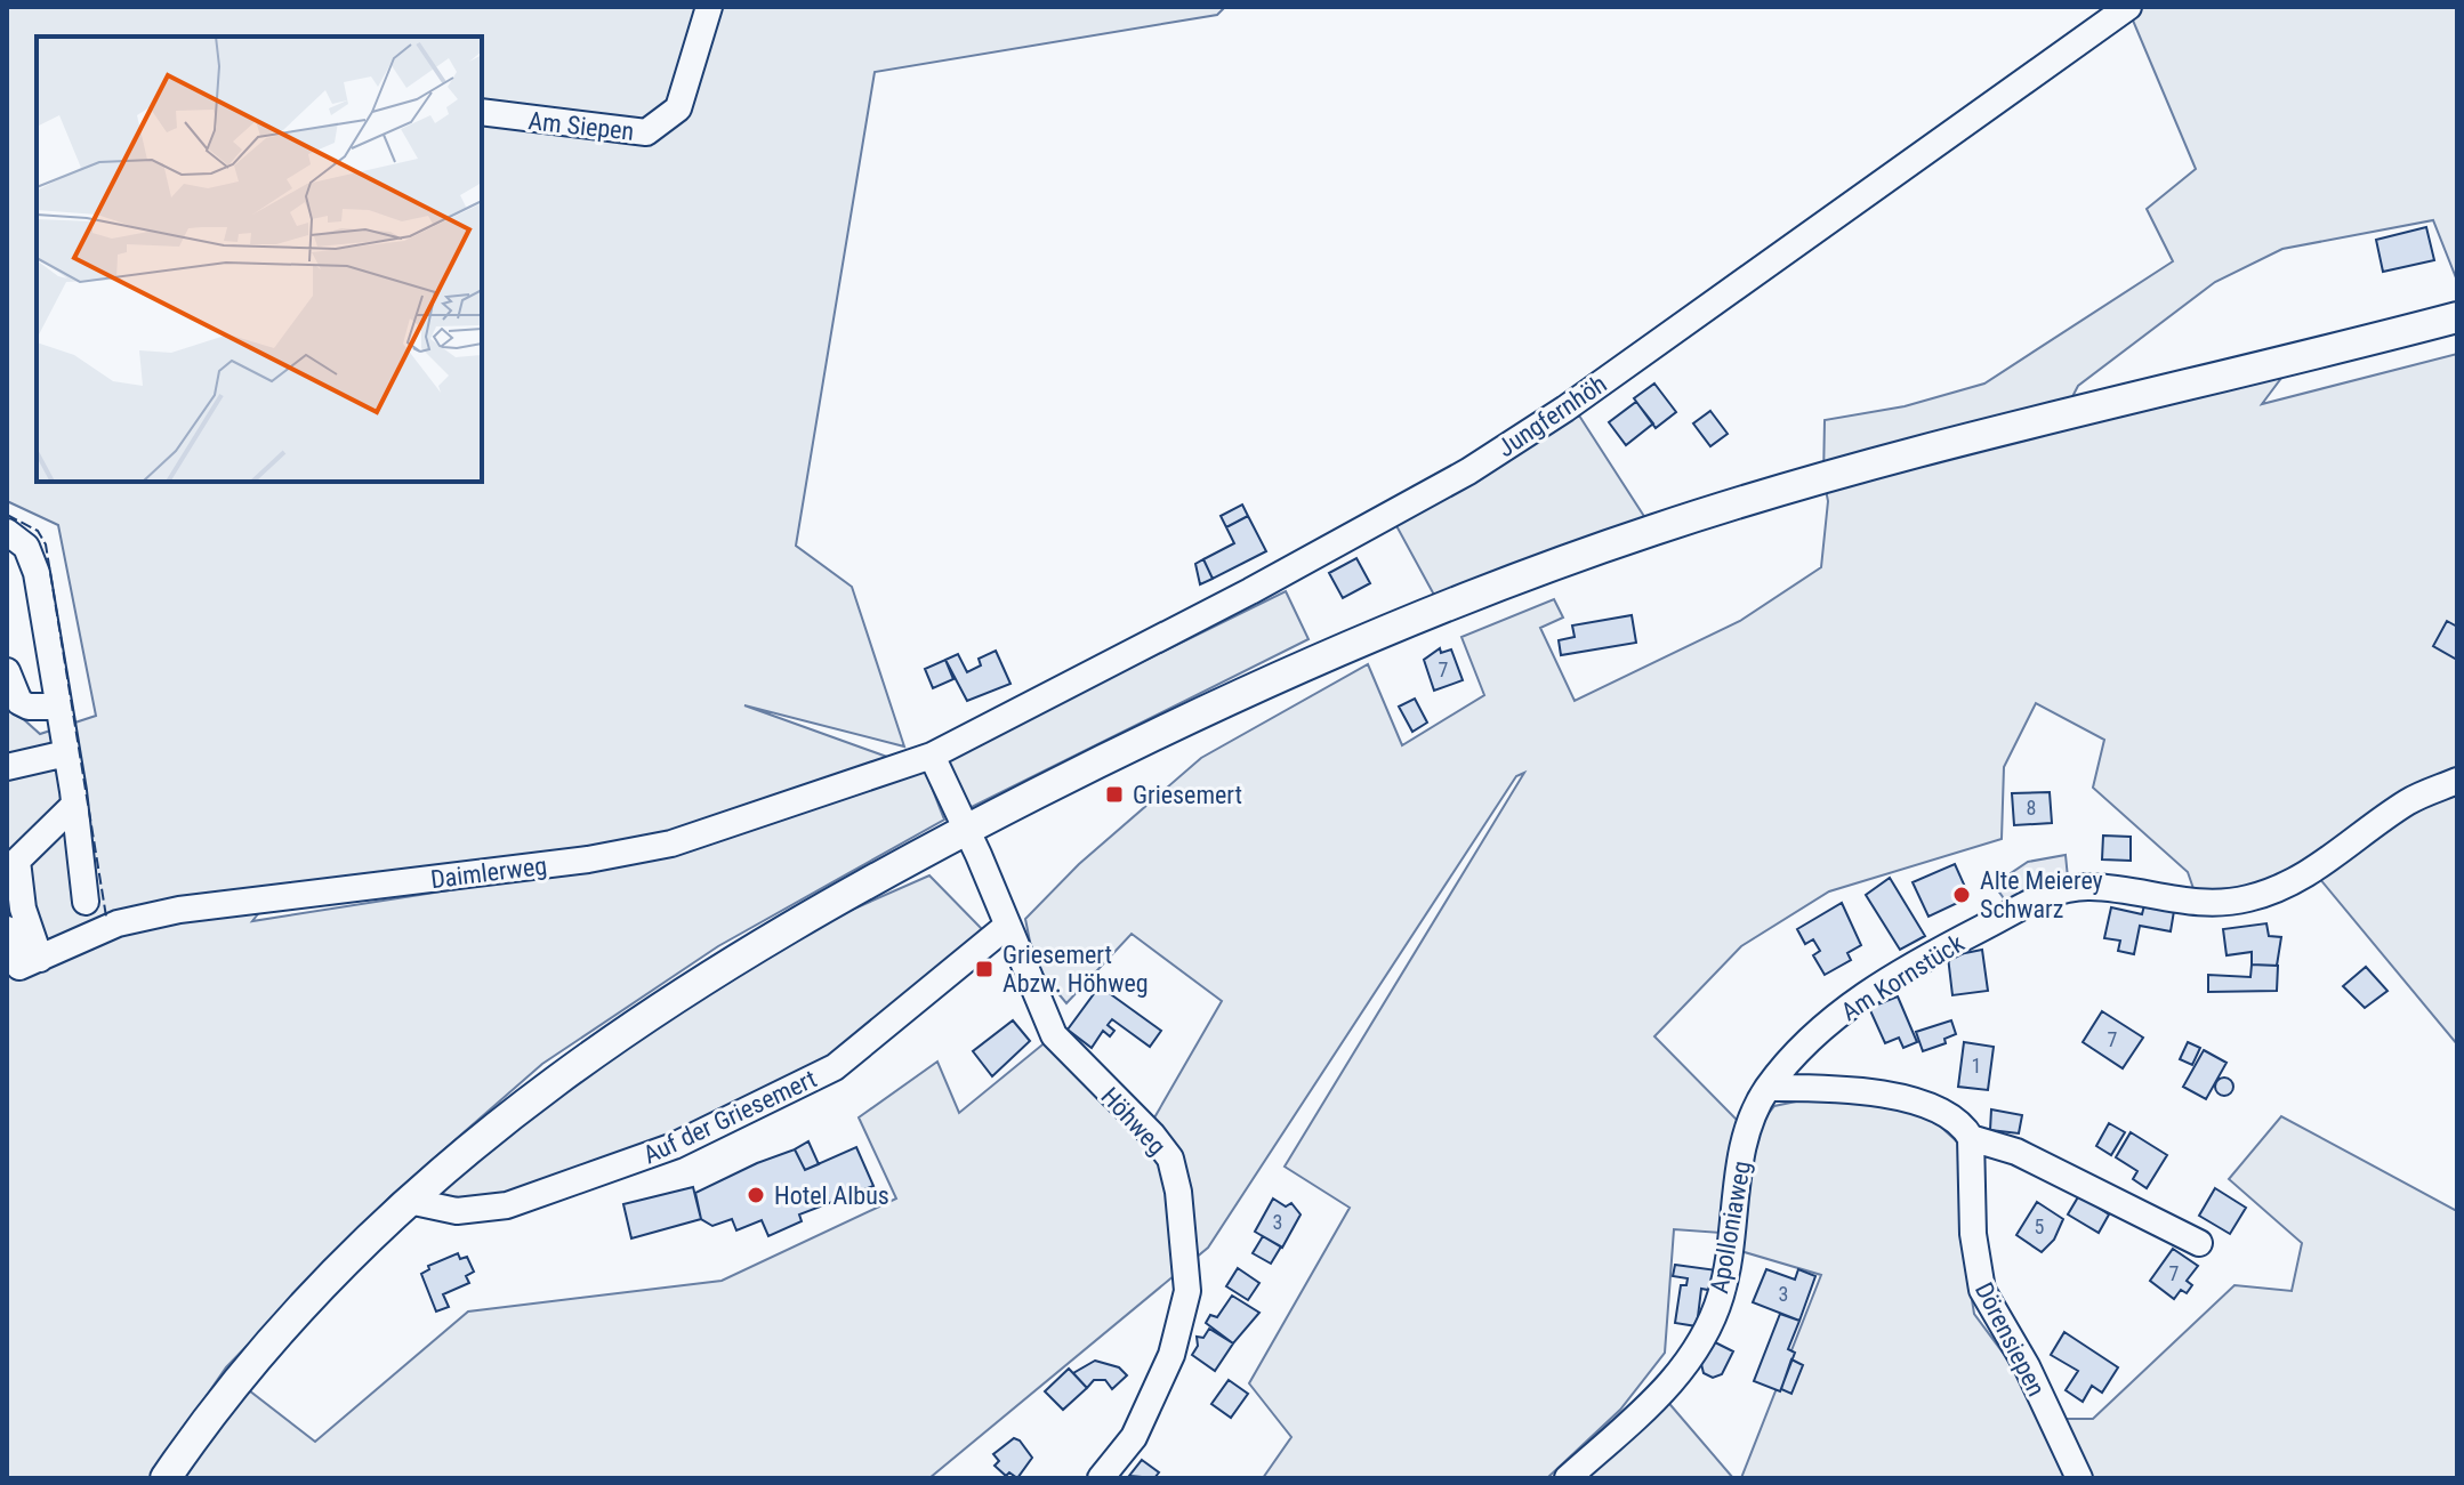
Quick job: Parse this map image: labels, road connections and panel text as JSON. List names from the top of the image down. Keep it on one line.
{"streets":{"street":["Am Siepen","Jungfernhöh","Daimlerweg","Am Kornstück","Auf der Griesemert","Höhweg","Apolloniaweg","Dörensiepen"]},"crossings":[["Jungfernhöh","Daimlerweg"],["Jungfernhöh","Höhweg"],["Daimlerweg","Höhweg"],["Am Kornstück","Apolloniaweg"],["Auf der Griesemert","Höhweg"]],"places":{"transit":["Griesemert","Griesemert Abzw. Höhweg"],"other":["Alte Meierey Schwarz","Hotel Albus"]},"house_numbers":["7","8","7","1","3","5","7","3"]}
